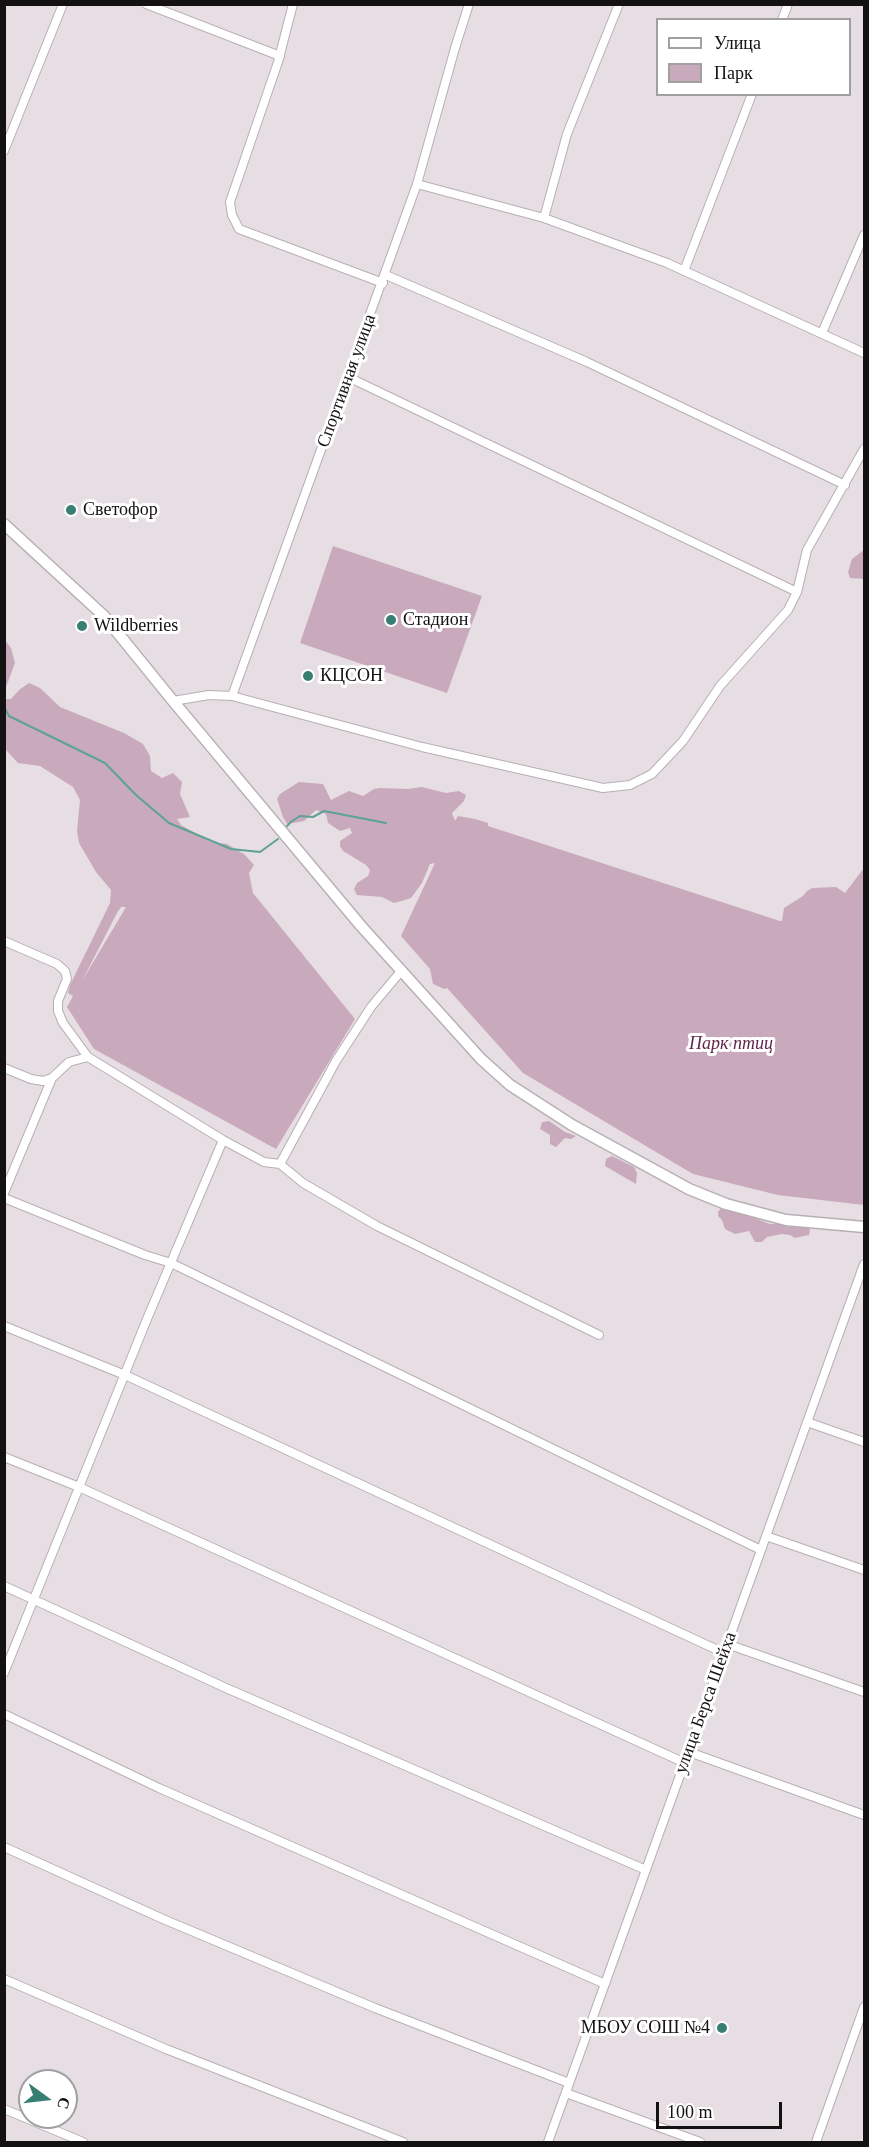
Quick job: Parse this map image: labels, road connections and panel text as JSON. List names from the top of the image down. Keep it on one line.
{"streets":{"street":["Спортивная улица","улица Берса Шейха"]},"parks":["Парк птиц"],"places":["Светофор","Стадион","Wildberries","КЦСОН","МБОУ СОШ №4"],"legend":["Улица","Парк"],"scale_bar":"100 m","north":"right"}
